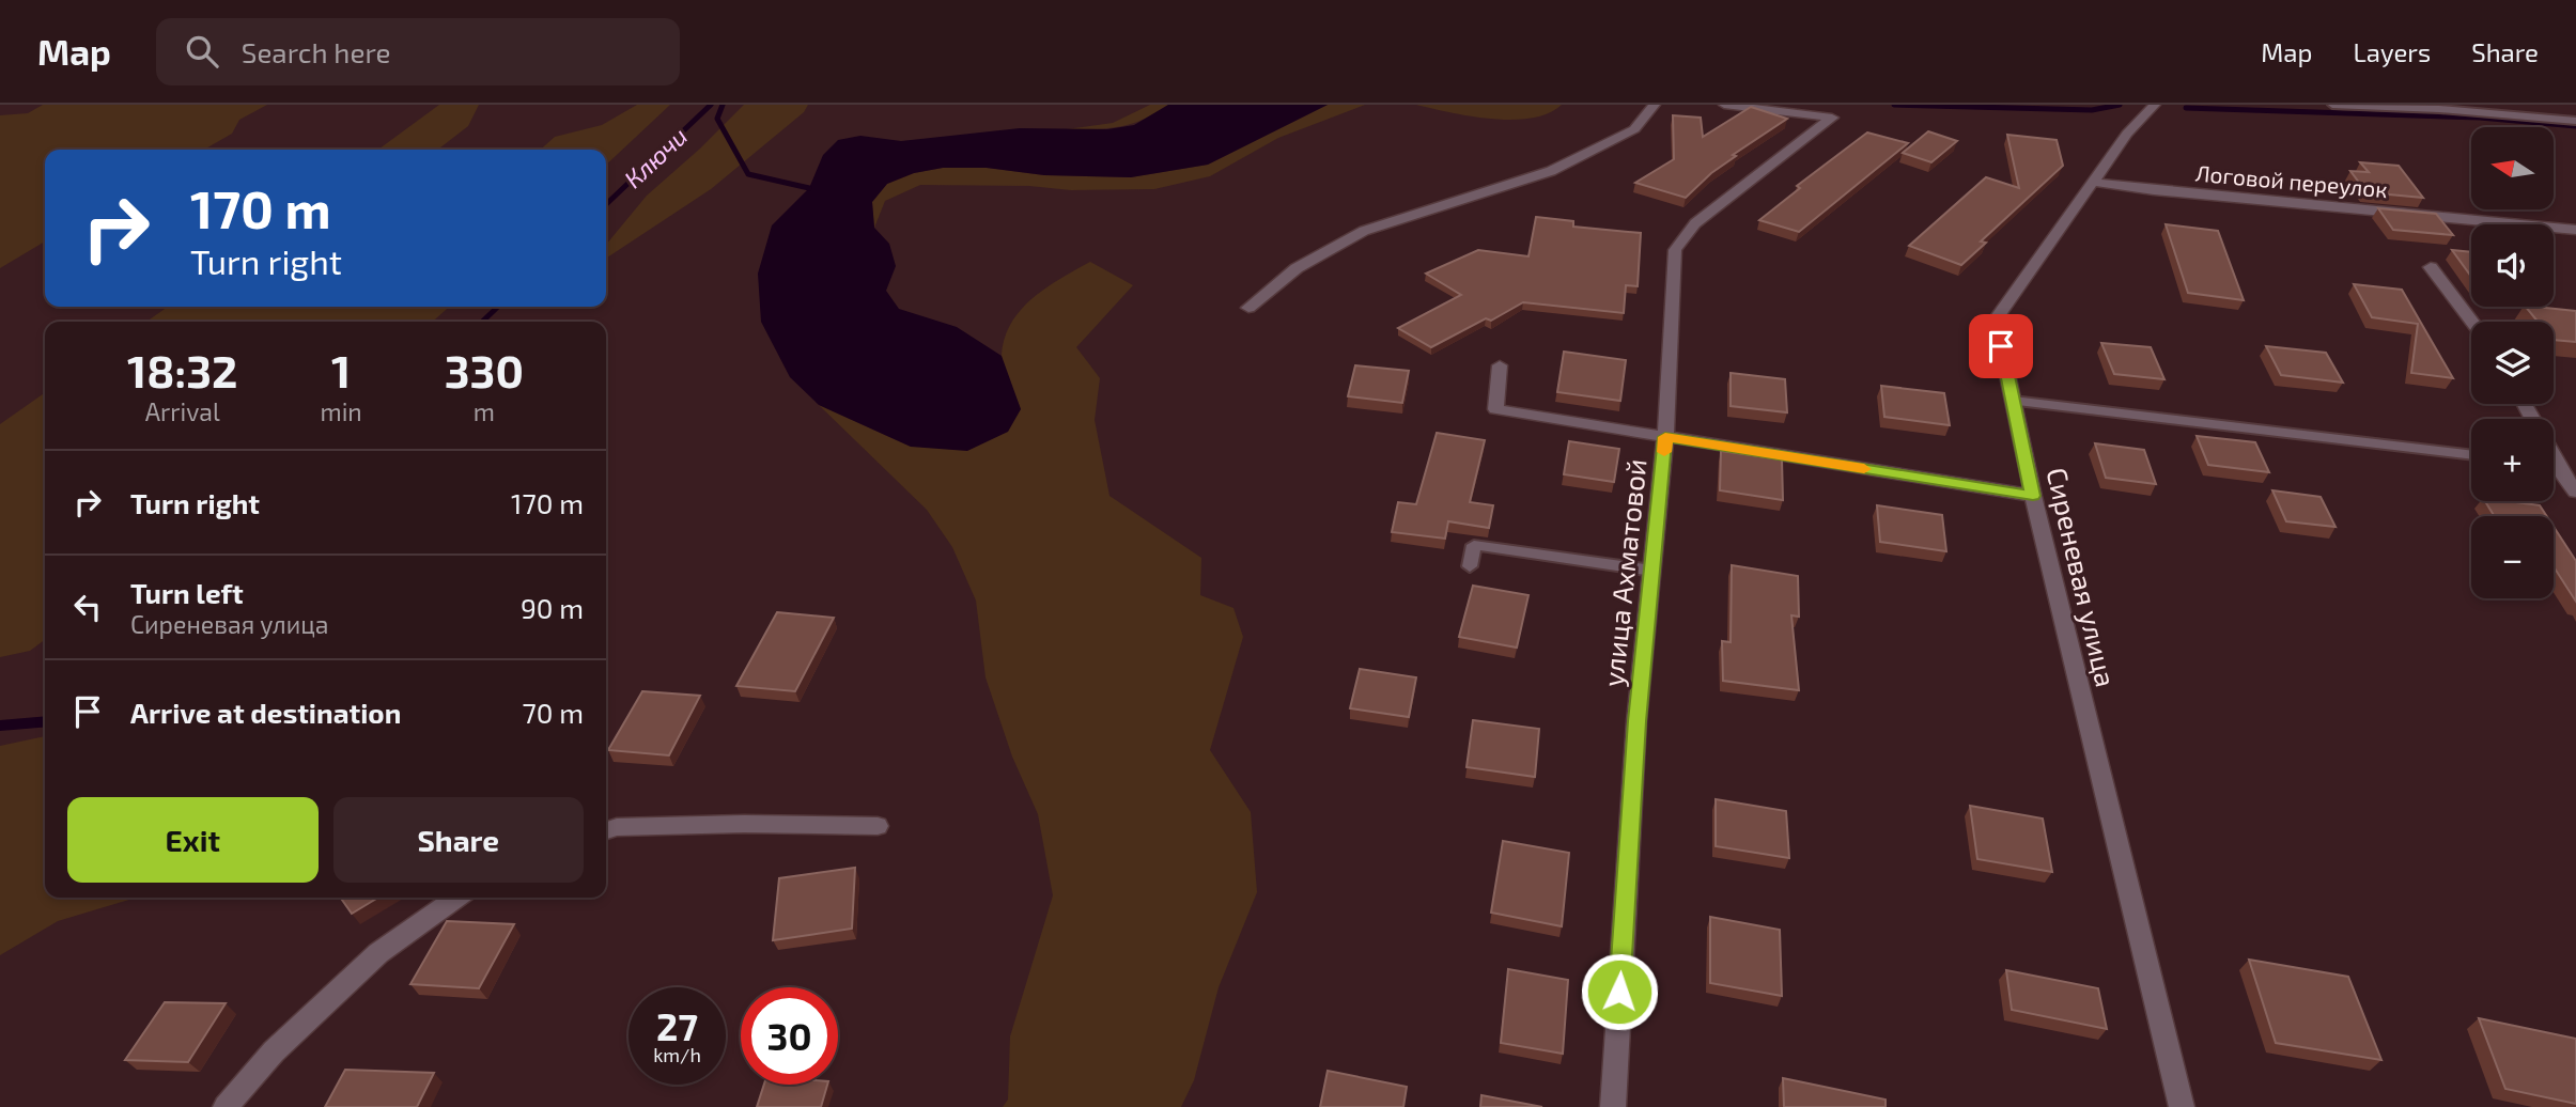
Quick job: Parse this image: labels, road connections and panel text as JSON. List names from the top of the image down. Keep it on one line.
{"streets":{"street":["Логовой переулок","улица Ахматовой","Сиреневая улица"]},"crossings":[["Логовой переулок","Сиреневая улица"]],"water":["Ключи"],"north":"left","page":{"header":"Map","search":"Search here","nav":["Map","Layers","Share"],"map_buttons":["+","−"],"turn":["170 m","Turn right"],"eta":["18:32","Arrival","1","min","330","m"],"list":[{"name":"Turn right","value":"170 m"},{"name":"Turn left","note":"Сиреневая улица","value":"90 m"},{"name":"Arrive at destination","value":"70 m"}],"buttons":["Exit","Share"],"speed":"27 km/h","limit":"30"}}
